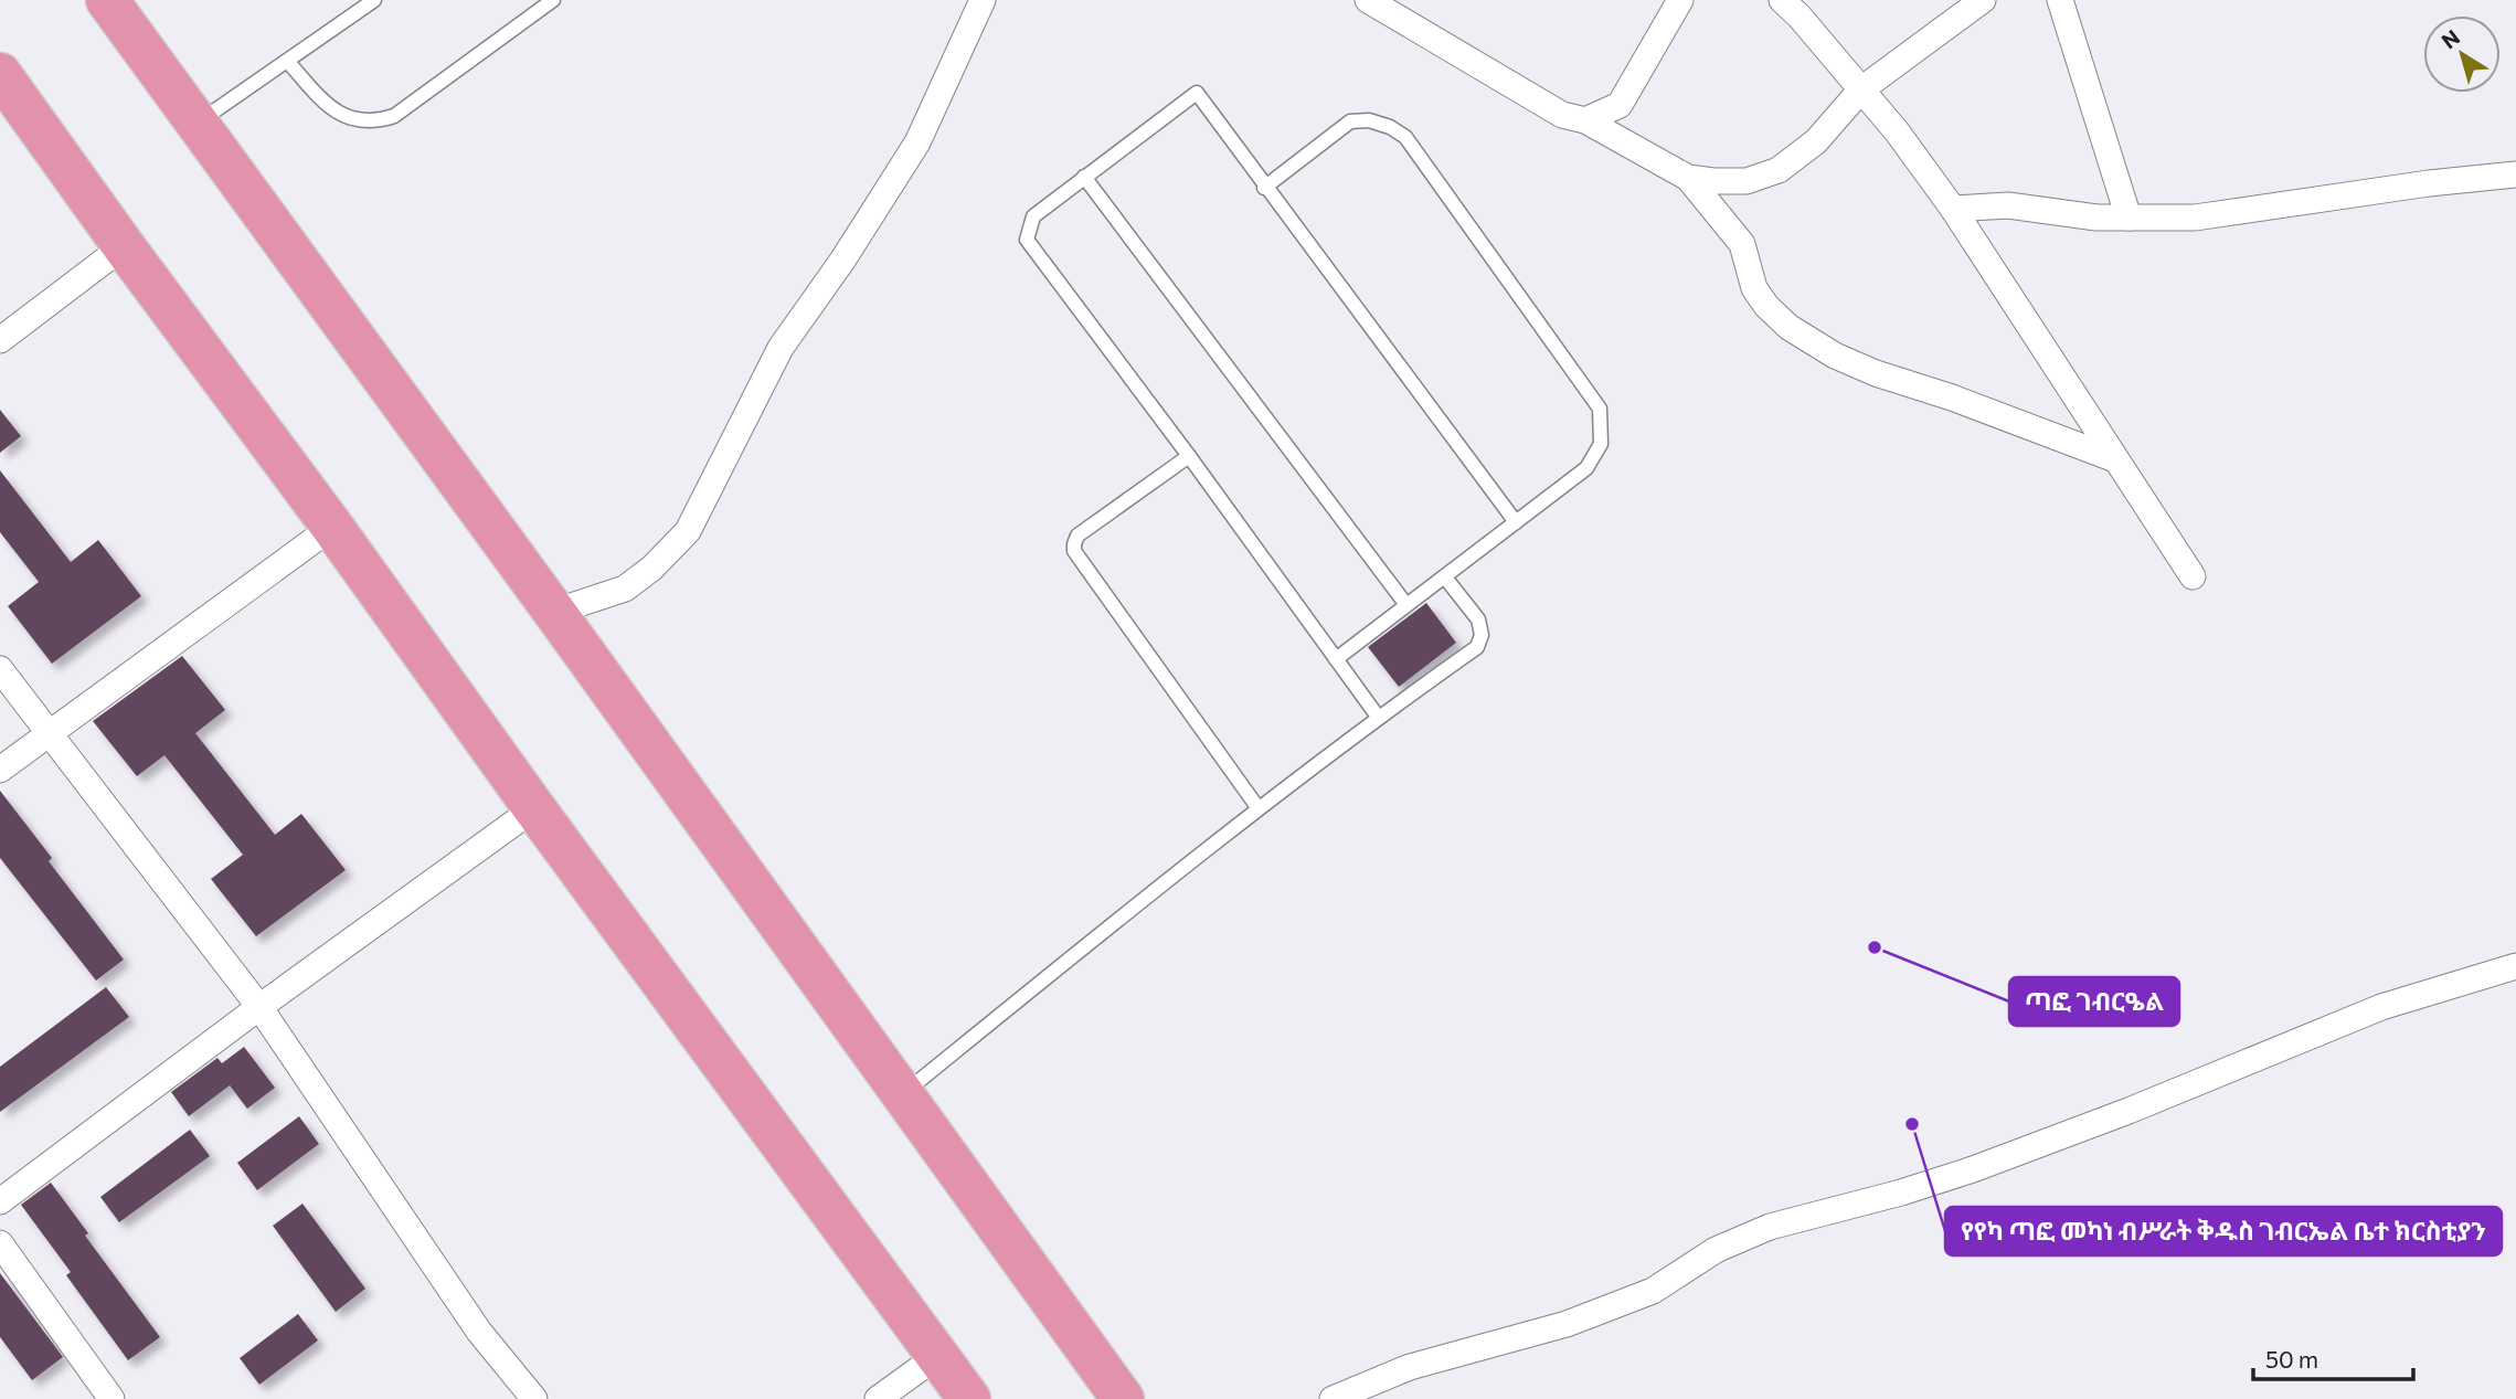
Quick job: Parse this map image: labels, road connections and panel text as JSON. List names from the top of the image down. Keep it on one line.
{"places":["ጣፎ ገብርዔል","የየካ ጣፎ መካነ ብሥራት ቅዱስ ገብርኤል ቤተ ክርስቲያን"],"scale_bar":"50 m","north":"top left"}
